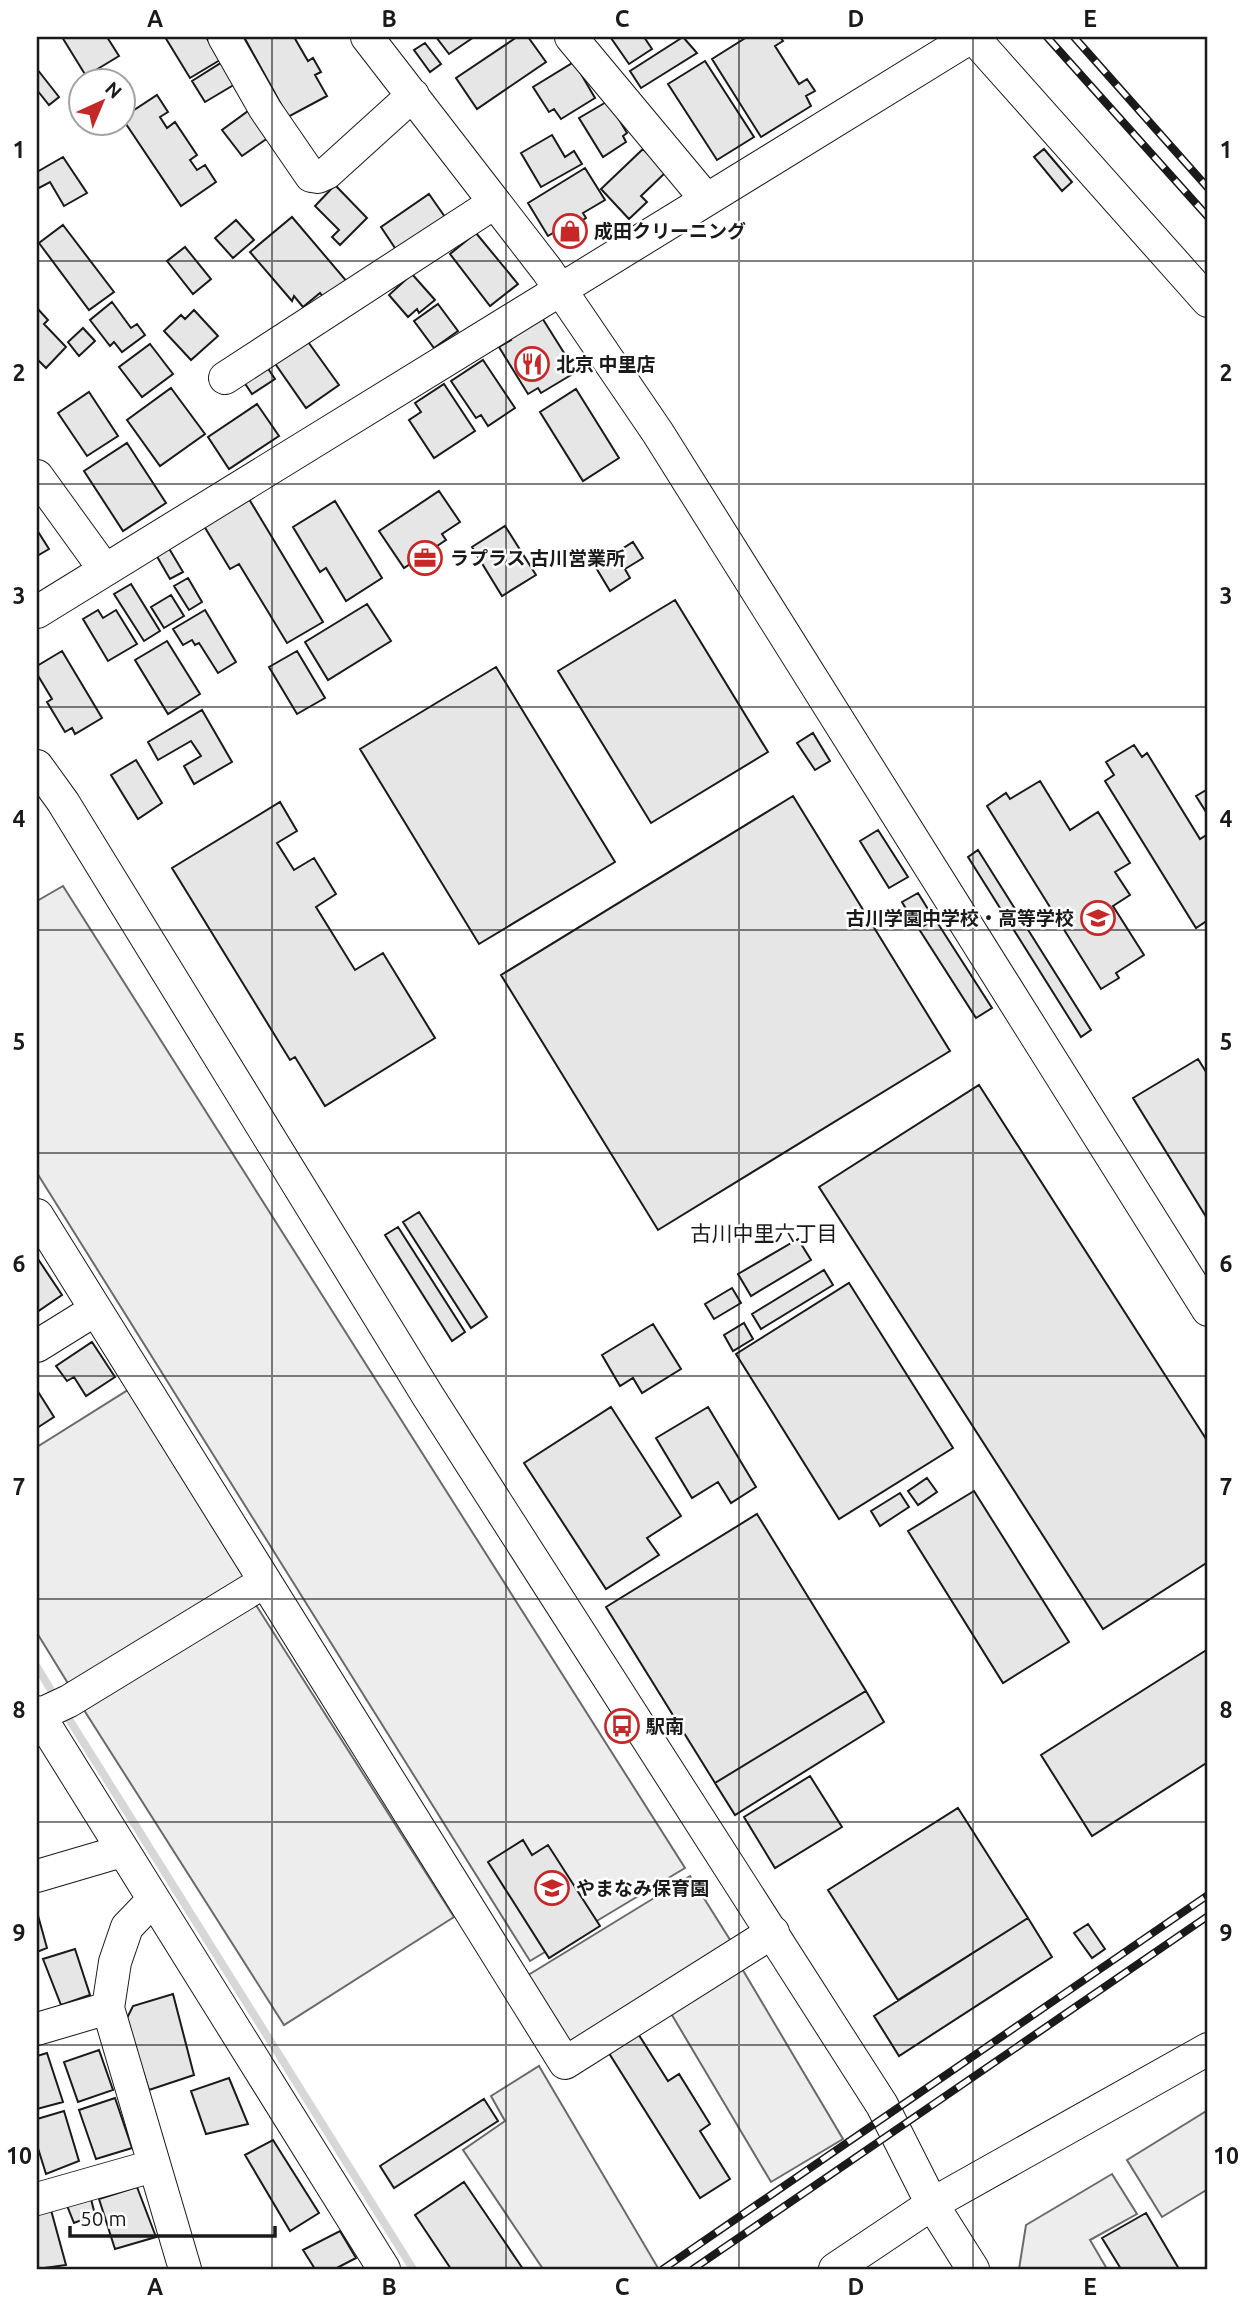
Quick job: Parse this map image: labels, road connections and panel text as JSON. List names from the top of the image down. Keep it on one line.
{"districts":["古川中里六丁目"],"places":{"shop":["成田クリーニング"],"restaurant":["北京 中里店"],"office":["ラプラス 古川営業所"],"school or university":["古川学園中学校・高等学校","やまなみ保育園"],"bus stop":["駅南"]},"scale_bar":"50 m","north":"top right","grid":{"columns":["A","B","C","D","E"],"rows":["1","2","3","4","5","6","7","8","9","10"]}}
